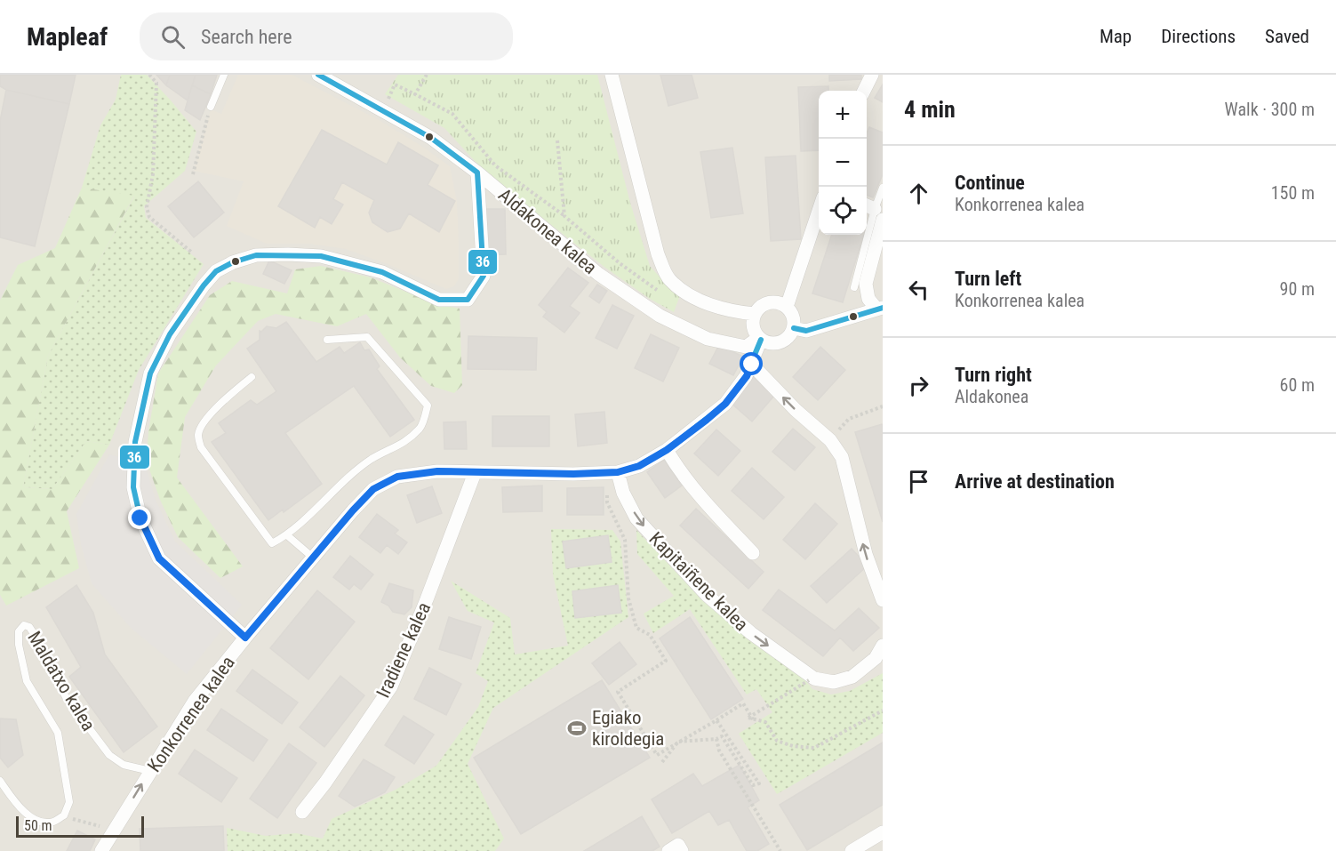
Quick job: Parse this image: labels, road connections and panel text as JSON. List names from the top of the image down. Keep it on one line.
{"streets":{"street":["Aldakonea kalea","Kapitaiñene kalea","Iradiene kalea","Konkorrenea kalea"],"lane":["Maldatxo kalea"]},"crossings":[["Aldakonea kalea","Konkorrenea kalea"],["Kapitaiñene kalea","Konkorrenea kalea"],["Iradiene kalea","Konkorrenea kalea"],["Maldatxo kalea","Konkorrenea kalea"]],"places":{"sports":["Egiako kiroldegia"]},"lines":["transit line 36"],"scale_bar":"50 m","page":{"header":"Mapleaf","search":"Search here","nav":["Map","Directions","Saved"],"heading":["4 min","Walk · 300 m"],"map_buttons":["+","−"],"list":[["Continue","Konkorrenea kalea","150 m"],["Turn left","Konkorrenea kalea","90 m"],["Turn right","Aldakonea","60 m"],"Arrive at destination"],"scale":"50 m"}}
